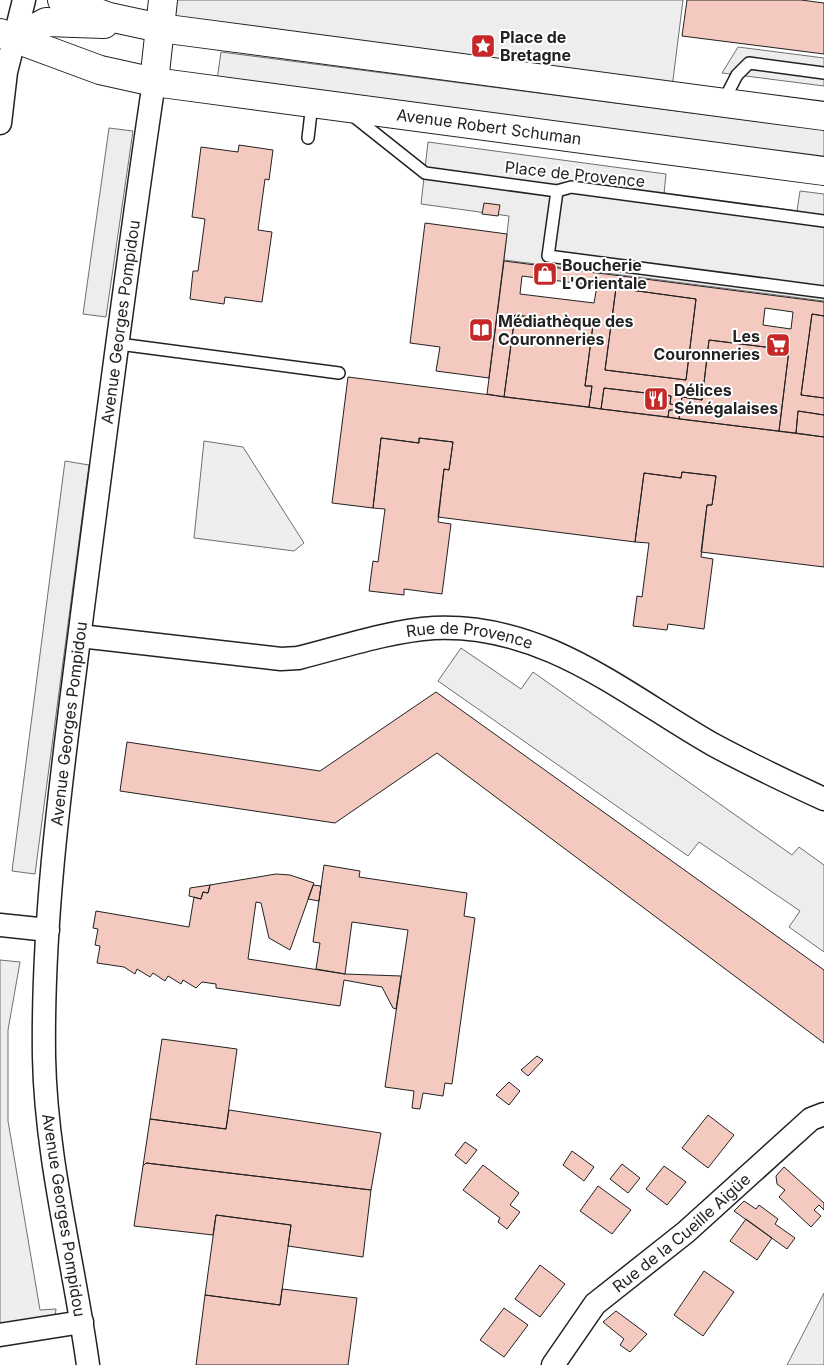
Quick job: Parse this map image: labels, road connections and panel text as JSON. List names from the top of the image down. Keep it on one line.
{"streets":{"main road":["Avenue Robert Schuman"],"street":["Avenue Georges Pompidou","Rue de Provence","Rue de la Cueille Aigüe"],"lane":["Place de Provence"]},"crossings":[["Avenue Robert Schuman","Place de Provence"],["Avenue Robert Schuman","Avenue Georges Pompidou"],["Avenue Georges Pompidou","Rue de Provence"]],"places":{"place":["Place de Bretagne"],"shop":["Boucherie L'Orientale"],"library":["Médiathèque des Couronneries"],"supermarket":["Les Couronneries"],"restaurant":["Délices Sénégalaises"]}}
